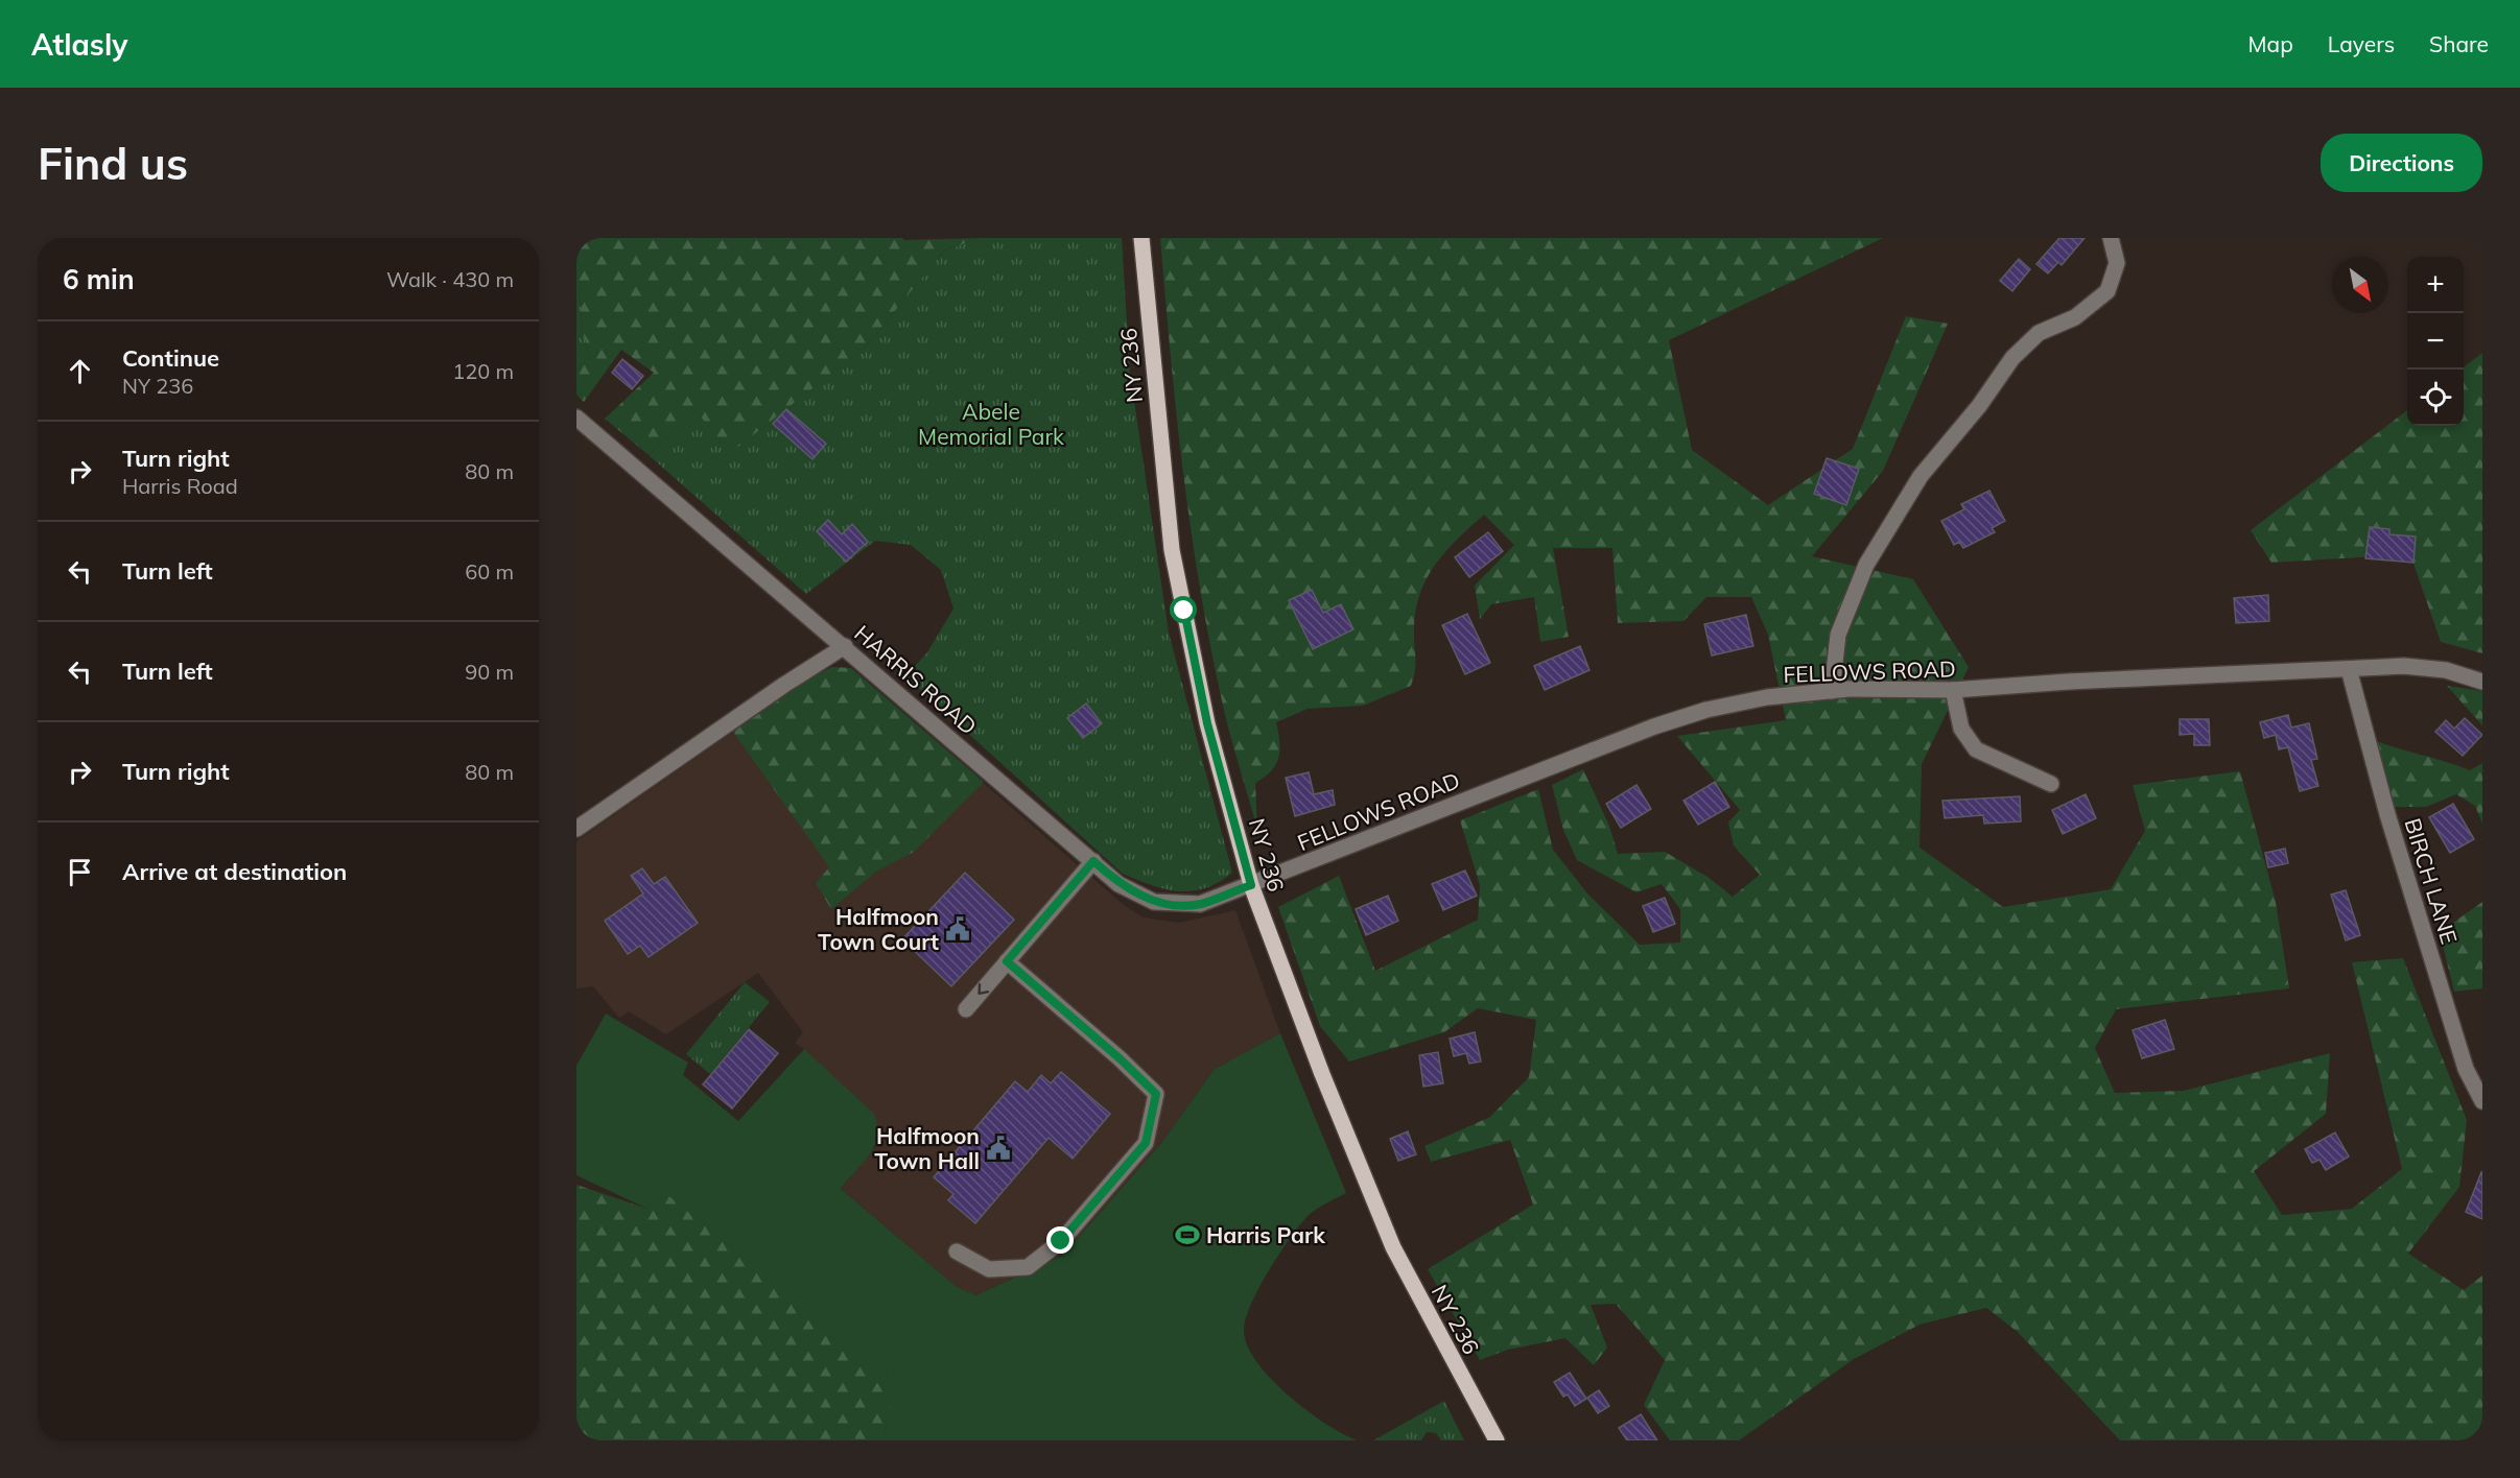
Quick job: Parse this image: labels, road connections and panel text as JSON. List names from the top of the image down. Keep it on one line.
{"streets":{"main road":["NY 236"],"street":["FELLOWS ROAD","HARRIS ROAD","BIRCH LANE"]},"crossings":[["NY 236","FELLOWS ROAD"],["NY 236","HARRIS ROAD"],["FELLOWS ROAD","HARRIS ROAD"],["FELLOWS ROAD","BIRCH LANE"]],"parks":["Abele Memorial Park"],"places":{"public building":["Halfmoon Town Court","Halfmoon Town Hall"],"sports":["Harris Park"]},"north":"bottom right","page":{"header":"Atlasly","nav":["Map","Layers","Share"],"buttons":"Directions","title":"Find us","heading":["6 min","Walk · 430 m"],"map_buttons":["+","−"],"list":[["Continue","NY 236","120 m"],["Turn right","Harris Road","80 m"],["Turn left","60 m"],["Turn left","90 m"],["Turn right","80 m"],"Arrive at destination"]}}
